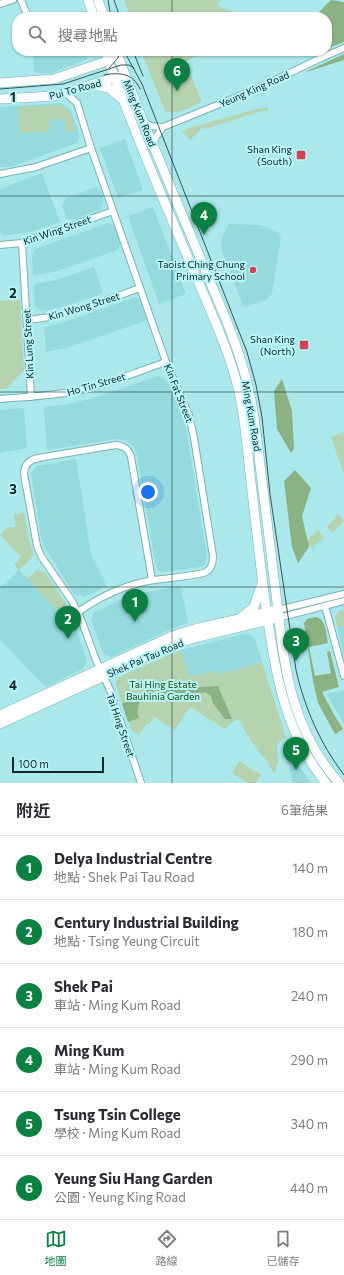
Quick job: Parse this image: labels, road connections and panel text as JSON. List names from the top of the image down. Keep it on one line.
{"streets":{"main road":["Pui To Road","Ming Kum Road","Shek Pai Tau Road"],"street":["Yeung King Road","Kin Wing Street","Kin Wong Street","Kin Lung Street","Ho Tin Street","Kin Fat Street","Tai Hing Street"]},"crossings":[["Pui To Road","Ming Kum Road"],["Pui To Road","Kin Fat Street"],["Ming Kum Road","Shek Pai Tau Road"],["Kin Wing Street","Kin Lung Street"],["Kin Wing Street","Kin Fat Street"],["Kin Wong Street","Kin Lung Street"],["Kin Wong Street","Kin Fat Street"],["Kin Lung Street","Ho Tin Street"],["Ho Tin Street","Kin Fat Street"],["Kin Fat Street","Tai Hing Street"],["Shek Pai Tau Road","Tai Hing Street"]],"parks":["Tai Hing Estate Bauhinia Garden"],"places":{"transit":["Shan King (South)","Shan King (North)"],"other":["Taoist Ching Chung Primary School"]},"scale_bar":"100 m","page":{"search":"搜尋地點","pins":["6","4","1","2","3","5"],"scale":"100 m","heading":["附近","6筆結果"],"list":[{"mark":"1","name":"Delya Industrial Centre","note":"地點 · Shek Pai Tau Road","value":"140 m"},{"mark":"2","name":"Century Industrial Building","note":"地點 · Tsing Yeung Circuit","value":"180 m"},{"mark":"3","name":"Shek Pai","note":"車站 · Ming Kum Road","value":"240 m"},{"mark":"4","name":"Ming Kum","note":"車站 · Ming Kum Road","value":"290 m"},{"mark":"5","name":"Tsung Tsin College","note":"學校 · Ming Kum Road","value":"340 m"},{"mark":"6","name":"Yeung Siu Hang Garden","note":"公園 · Yeung King Road","value":"440 m"}],"nav":["地圖","路線","已儲存"]},"grid":{"rows":["1","2","3","4"]}}
